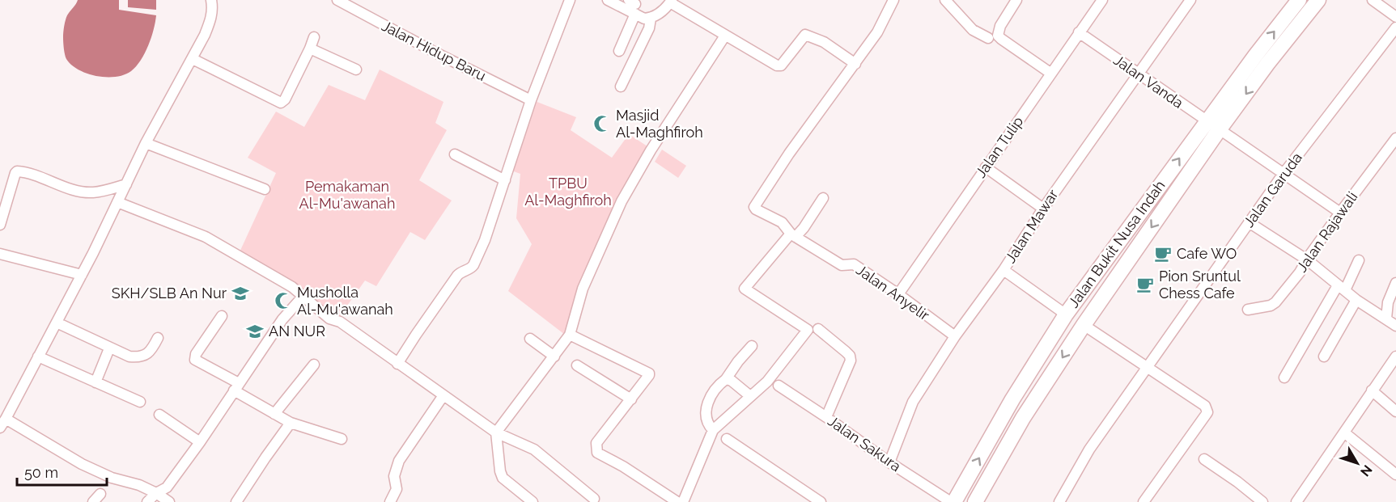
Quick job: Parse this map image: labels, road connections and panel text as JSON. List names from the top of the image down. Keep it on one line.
{"streets":{"street":["Jalan Hidup Baru","Jalan Vanda","Jalan Tulip","Jalan Garuda","Jalan Mawar","Jalan Rajawali","Jalan Bukit Nusa Indah","Jalan Anyelir","Jalan Sakura"]},"crossings":[["Jalan Vanda","Jalan Tulip"],["Jalan Vanda","Jalan Garuda"],["Jalan Vanda","Jalan Mawar"],["Jalan Vanda","Jalan Rajawali"],["Jalan Vanda","Jalan Bukit Nusa Indah"],["Jalan Tulip","Jalan Anyelir"],["Jalan Mawar","Jalan Anyelir"],["Jalan Mawar","Jalan Sakura"],["Jalan Bukit Nusa Indah","Jalan Sakura"]],"parks":["TPBU Al-Maghfiroh","Pemakaman Al-Mu'awanah"],"places":{"mosque":["Masjid Al-Maghfiroh","Musholla Al-Mu'awanah"],"cafe":["Cafe WO","Pion Sruntul Chess Cafe"],"school or university":["SKH/SLB An Nur","AN NUR"]},"scale_bar":"50 m","north":"bottom right"}
